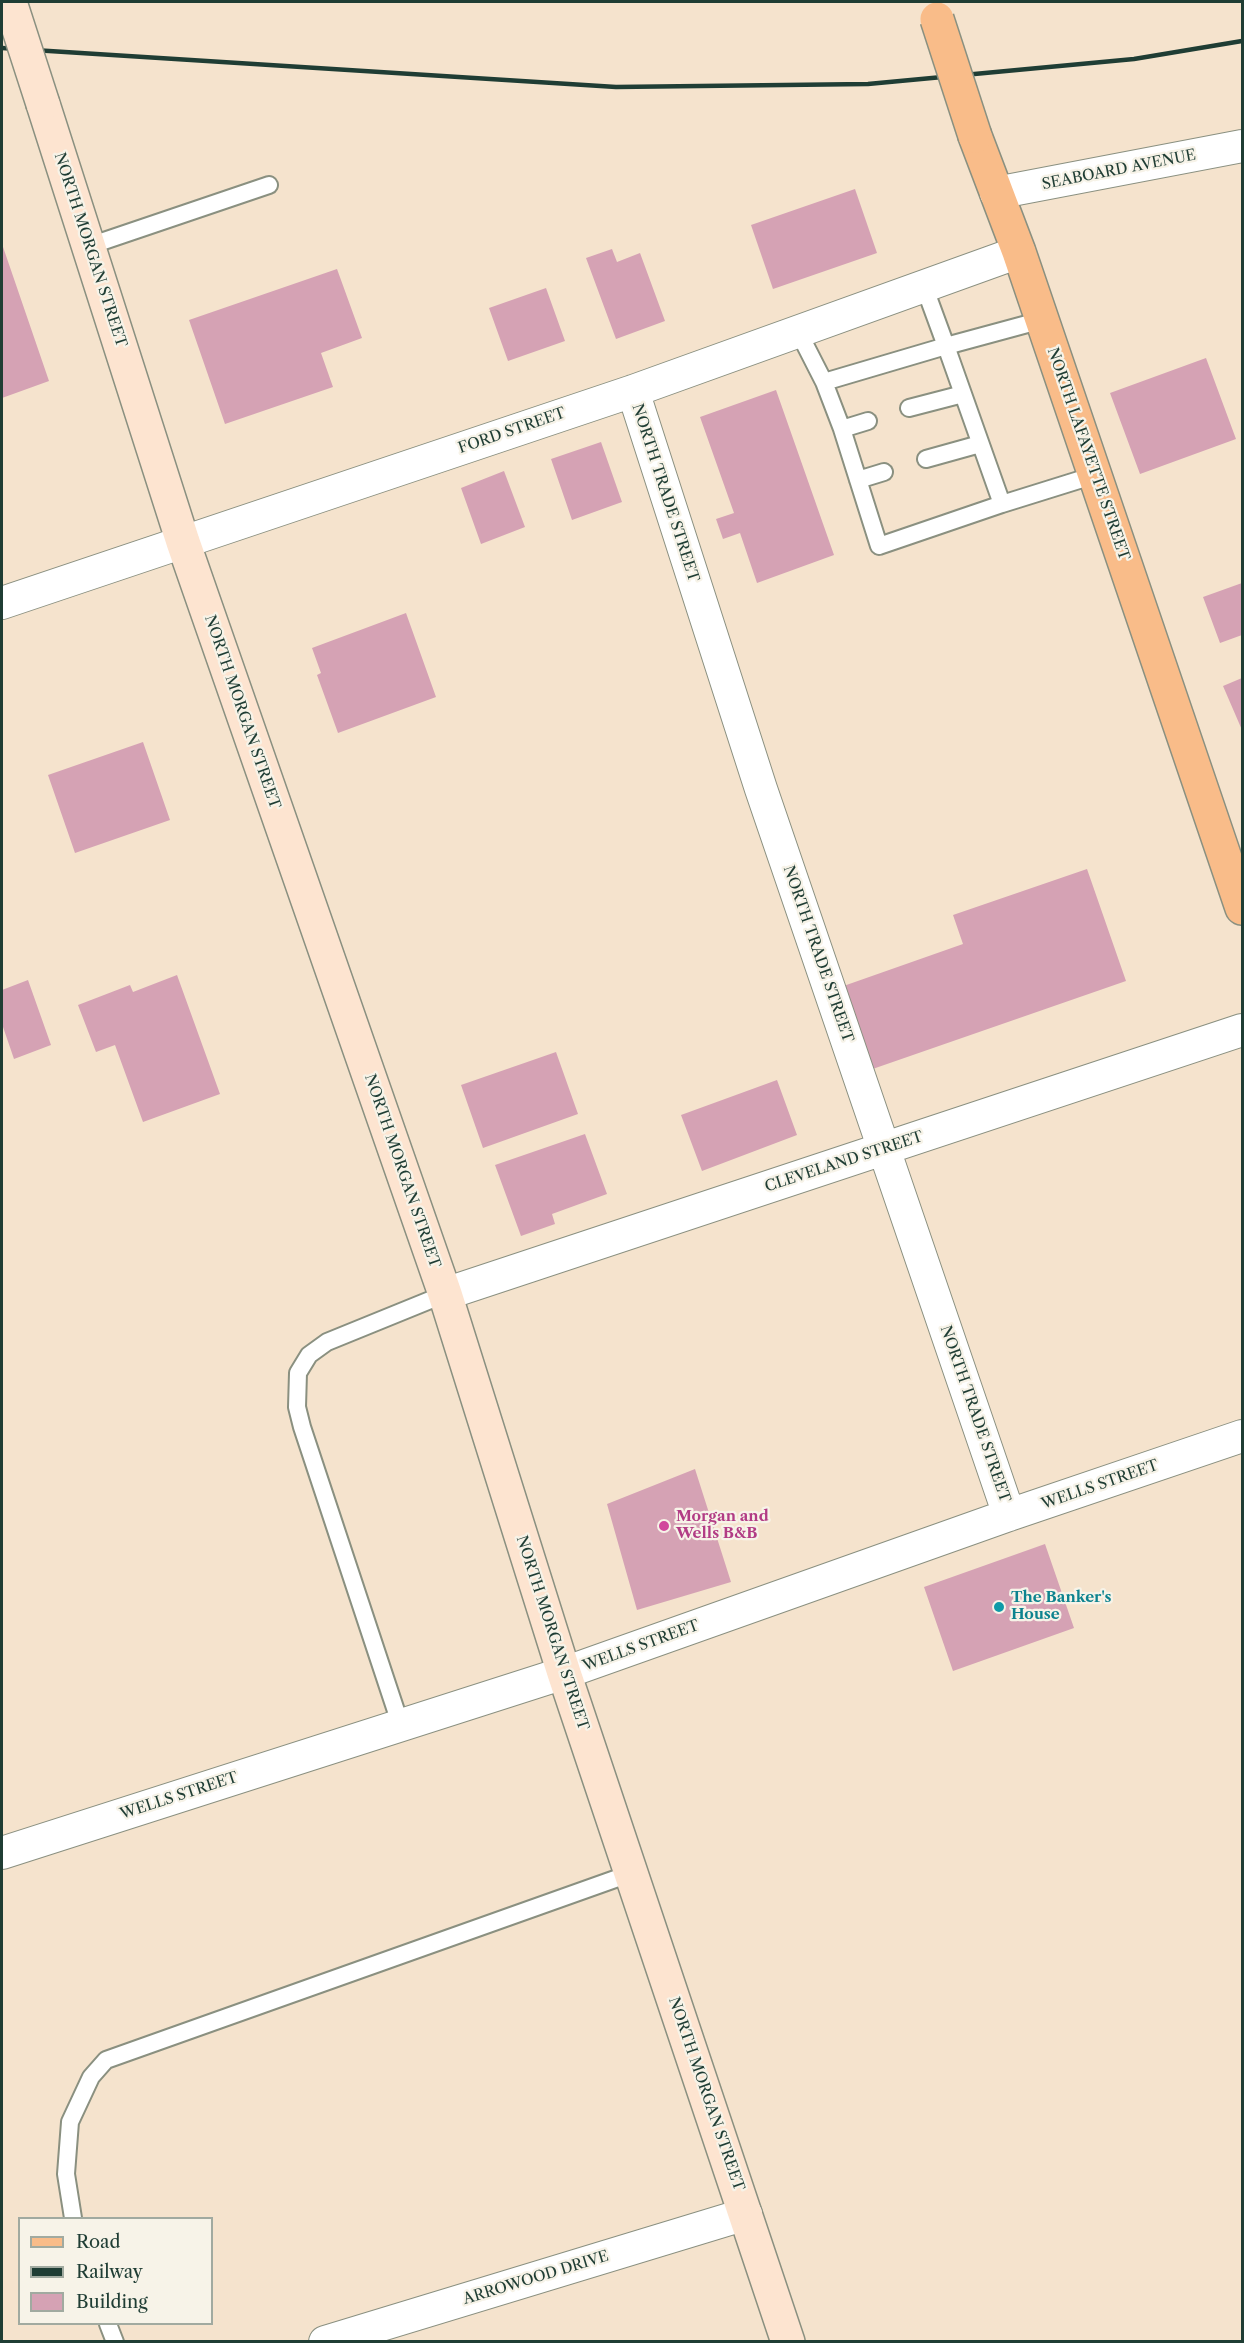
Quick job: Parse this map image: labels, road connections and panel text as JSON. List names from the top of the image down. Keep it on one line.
{"streets":{"main road":["NORTH LAFAYETTE STREET"],"street":["SEABOARD AVENUE","NORTH MORGAN STREET","FORD STREET","NORTH TRADE STREET","CLEVELAND STREET","WELLS STREET","ARROWOOD DRIVE"]},"crossings":[["SEABOARD AVENUE","NORTH LAFAYETTE STREET"],["NORTH MORGAN STREET","FORD STREET"],["NORTH MORGAN STREET","CLEVELAND STREET"],["NORTH MORGAN STREET","WELLS STREET"],["NORTH MORGAN STREET","ARROWOOD DRIVE"],["FORD STREET","NORTH LAFAYETTE STREET"],["FORD STREET","NORTH TRADE STREET"],["NORTH TRADE STREET","CLEVELAND STREET"],["NORTH TRADE STREET","WELLS STREET"]],"places":["Morgan and Wells B&B","The Banker's House"],"legend":["Road","Railway","Building"]}
